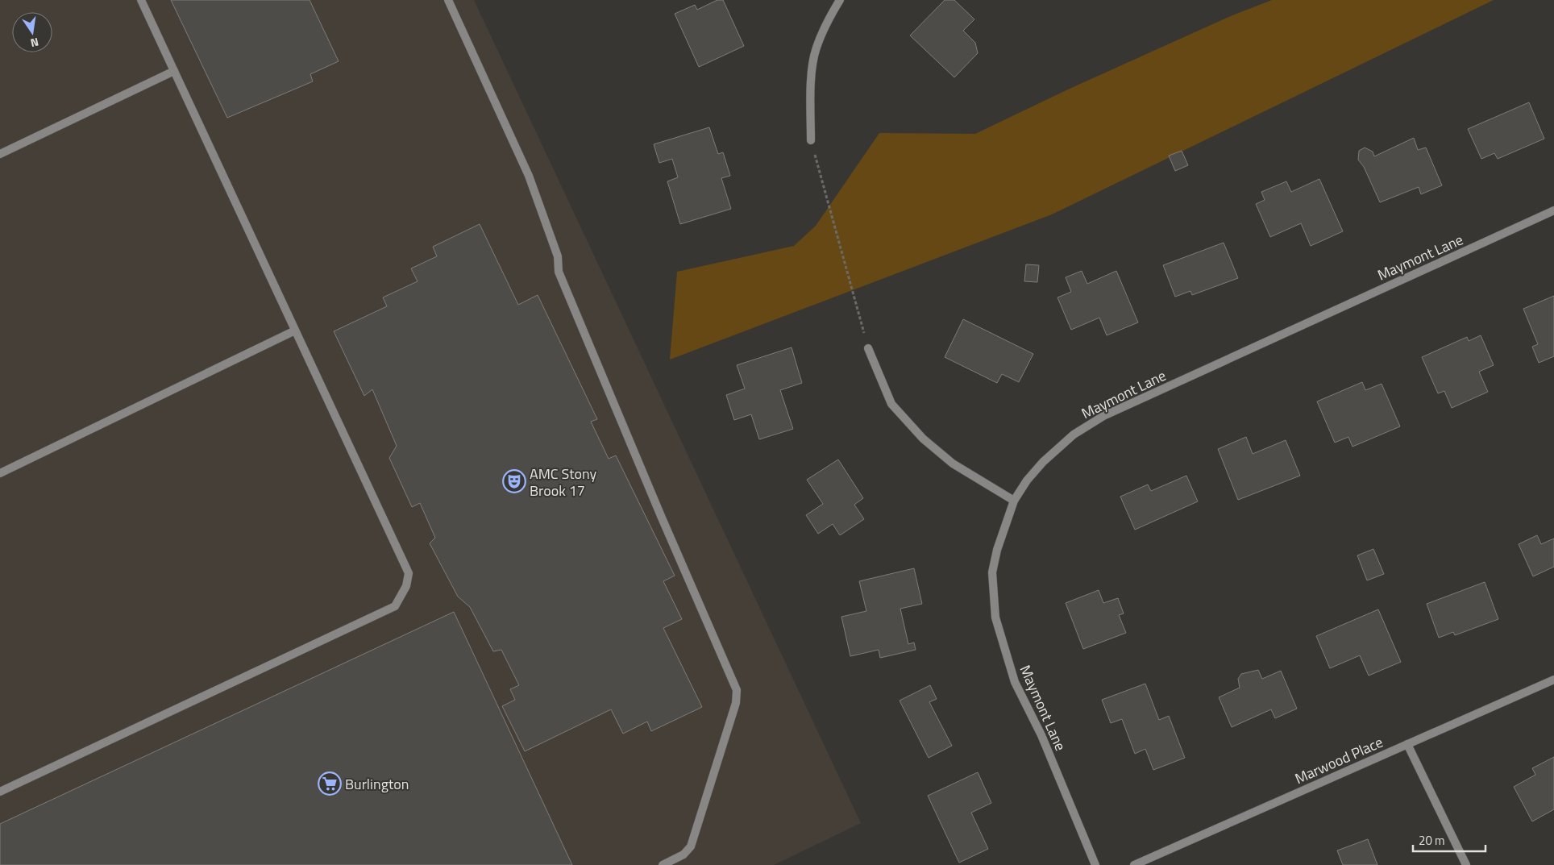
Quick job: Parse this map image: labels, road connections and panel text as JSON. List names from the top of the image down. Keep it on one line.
{"streets":{"street":["Maymont Lane","Marwood Place"]},"places":{"theatre":["AMC Stony Brook 17"],"supermarket":["Burlington"]},"scale_bar":"20 m","north":"bottom"}
